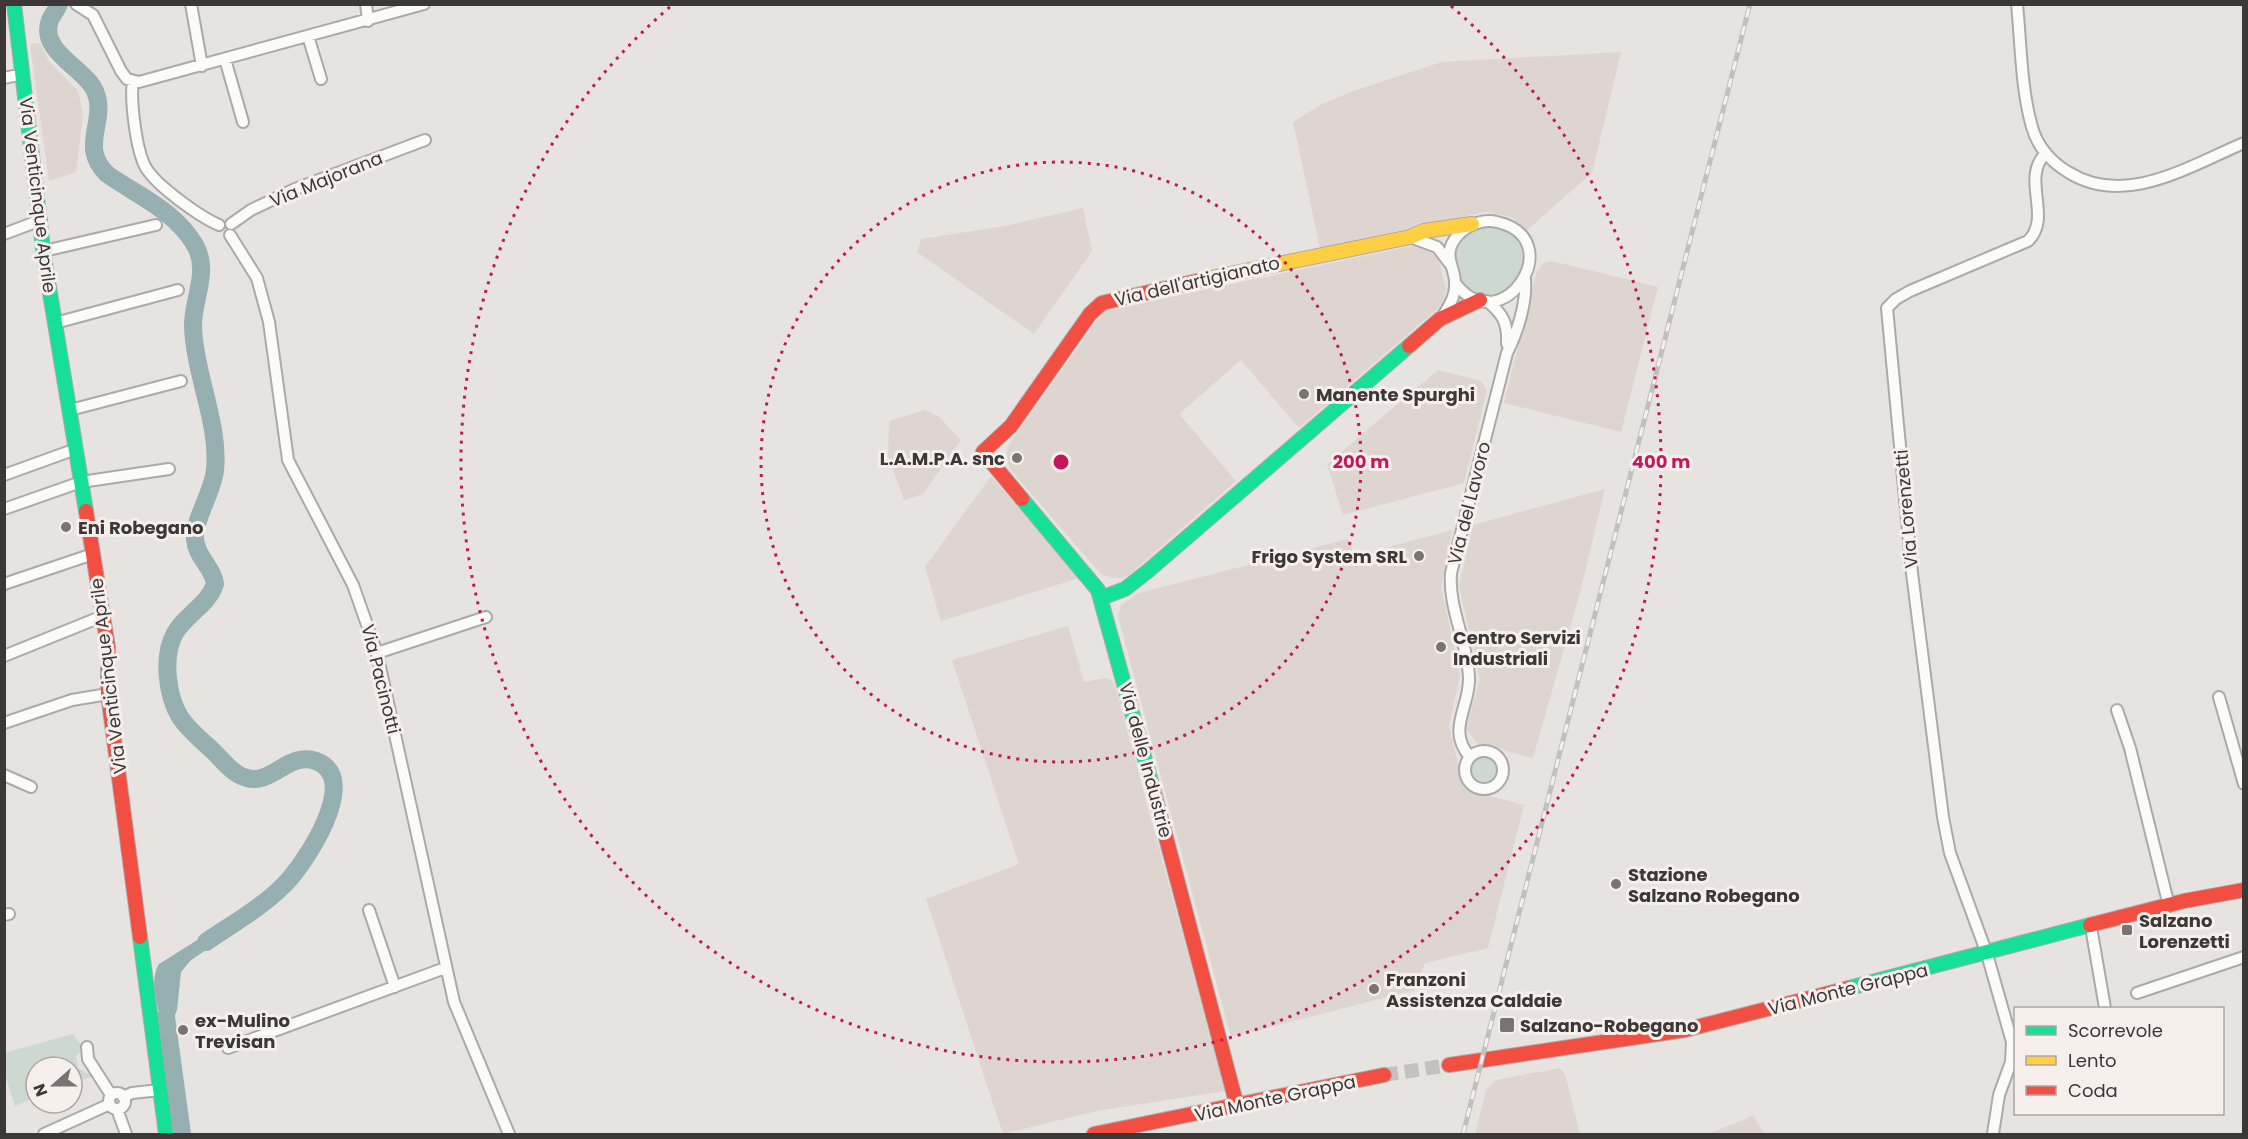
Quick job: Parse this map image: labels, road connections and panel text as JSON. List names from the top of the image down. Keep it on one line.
{"streets":{"street":["Via Majorana","Via Venticinque Aprile","Via dell'artigianato","Via del Lavoro","Via Lorenzetti","Via Pacinotti","Via delle Industrie","Via Monte Grappa"]},"crossings":[["Via Majorana","Via Pacinotti"],["Via dell'artigianato","Via del Lavoro"],["Via dell'artigianato","Via delle Industrie"],["Via Lorenzetti","Via Monte Grappa"],["Via delle Industrie","Via Monte Grappa"]],"places":{"other":["Manente Spurghi","L.A.M.P.A. snc","Eni Robegano","Frigo System SRL","Centro Servizi Industriali","Stazione Salzano Robegano","Franzoni Assistenza Caldaie","ex-Mulino Trevisan"],"transit":["Salzano Lorenzetti","Salzano-Robegano"]},"legend":["Scorrevole","Lento","Coda"],"north":"left","rings":["200 m","400 m"]}
